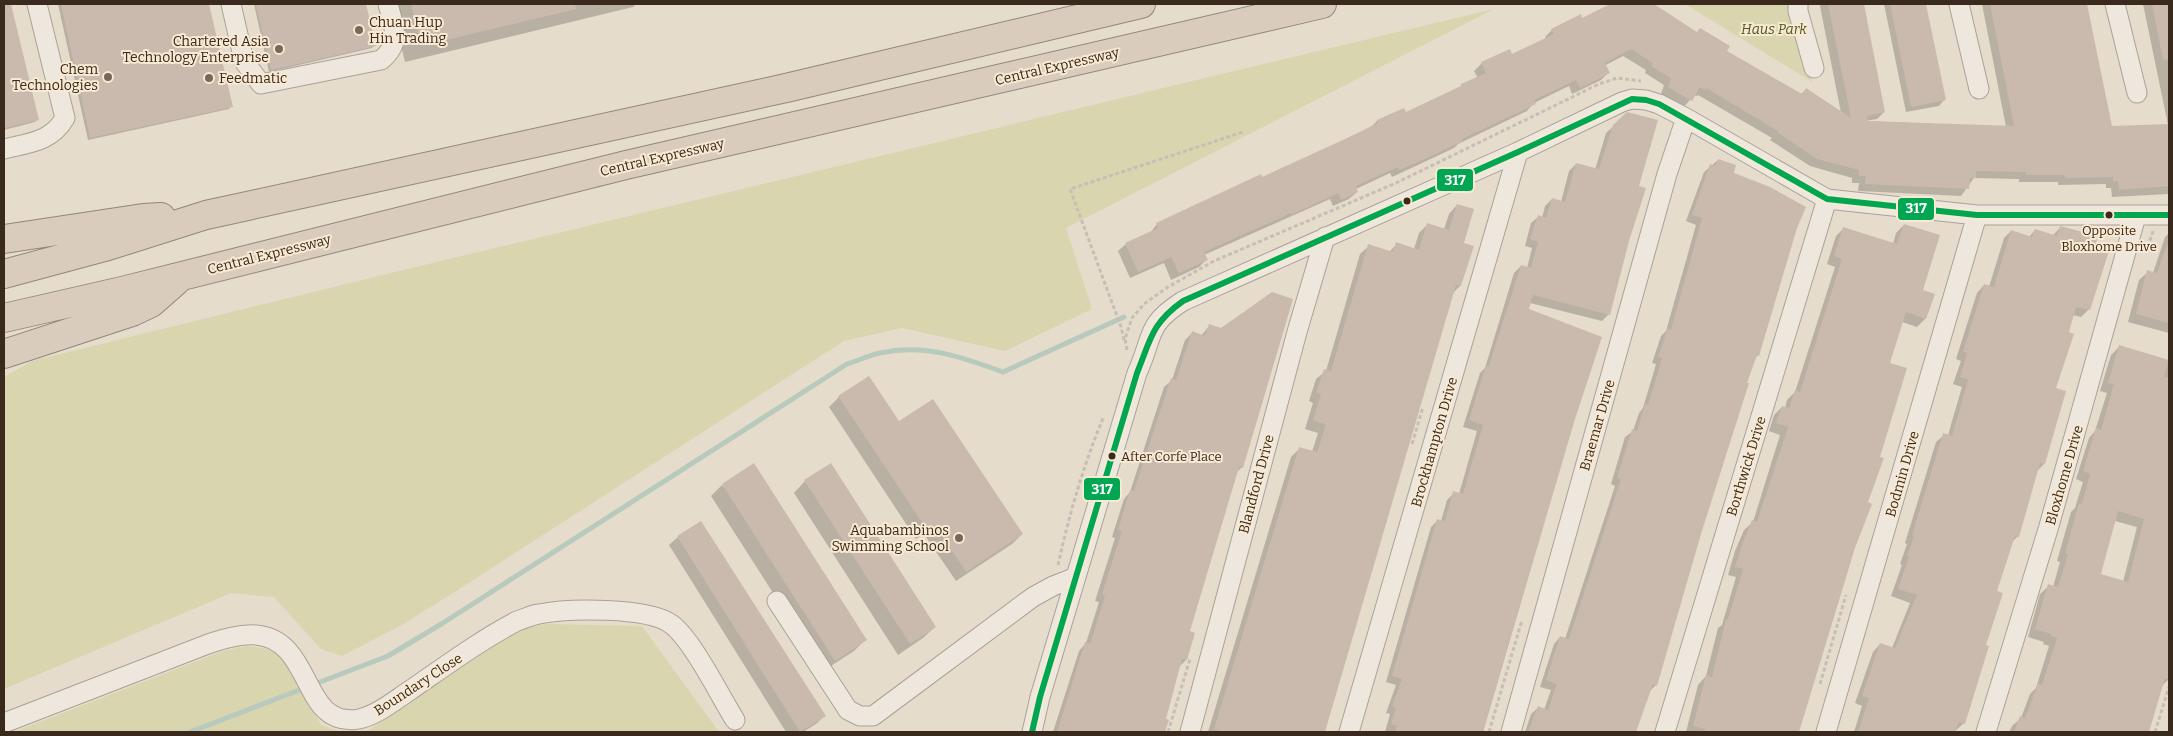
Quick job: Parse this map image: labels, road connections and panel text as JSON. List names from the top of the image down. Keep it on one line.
{"streets":{"highway":["Central Expressway"],"street":["Braemar Drive","Brockhampton Drive","Borthwick Drive","Bodmin Drive","Bloxhome Drive","Blandford Drive","Boundary Close"]},"parks":["Haus Park"],"places":["Chuan Hup Hin Trading","Chartered Asia Technology Enterprise","Chem Technologies","Feedmatic","Opposite Bloxhome Drive","After Corfe Place","Aquabambinos Swimming School"],"lines":["transit line 317"]}
